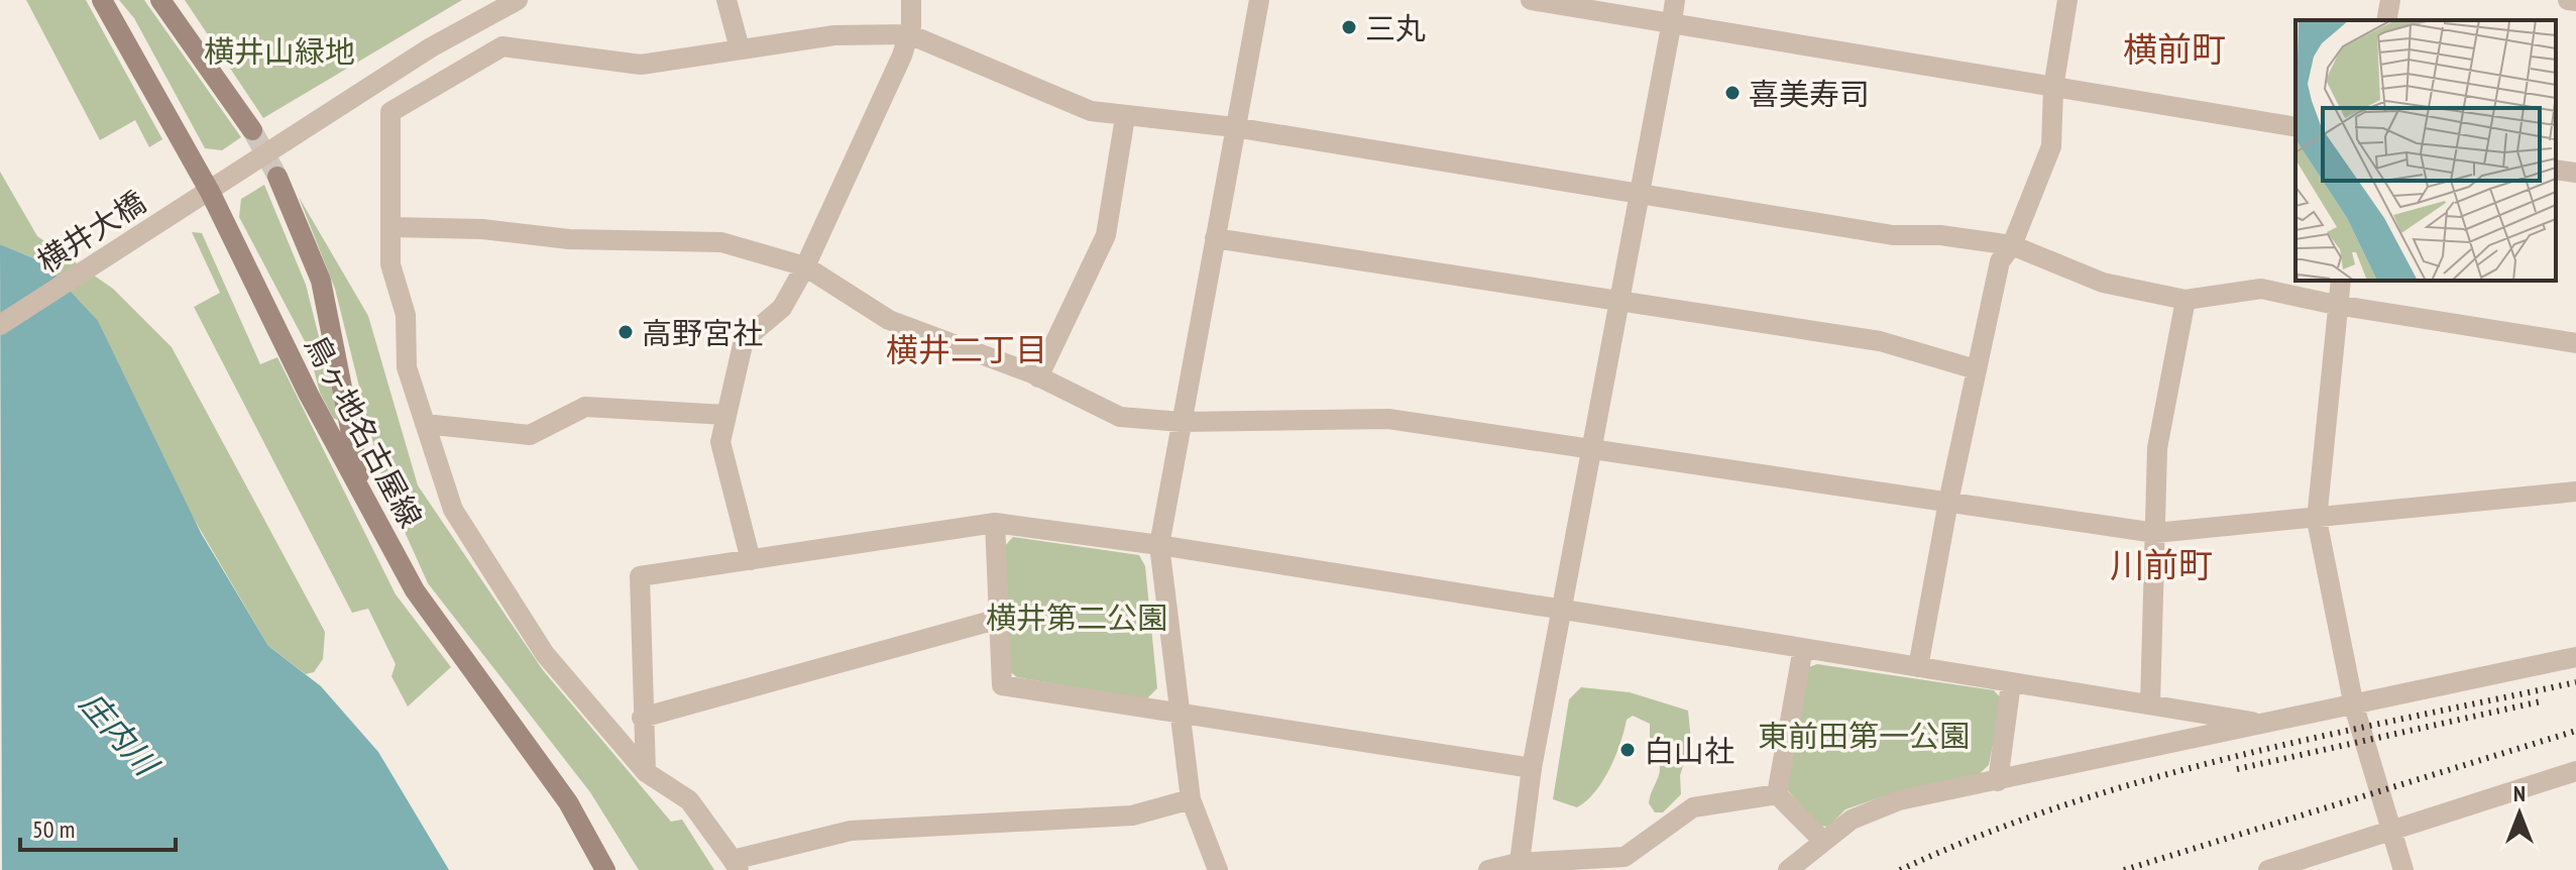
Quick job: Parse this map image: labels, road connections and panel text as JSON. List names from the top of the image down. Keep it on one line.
{"streets":{"main road":["鳥ヶ地名古屋線"],"street":["横井大橋"]},"crossings":[["横井大橋","鳥ヶ地名古屋線"]],"districts":["横前町","横井二丁目","川前町"],"water":["庄内川"],"parks":["横井山緑地","横井第二公園","東前田第一公園"],"places":["三丸","喜美寿司","高野宮社","白山社"],"scale_bar":"50 m","north":"top"}
